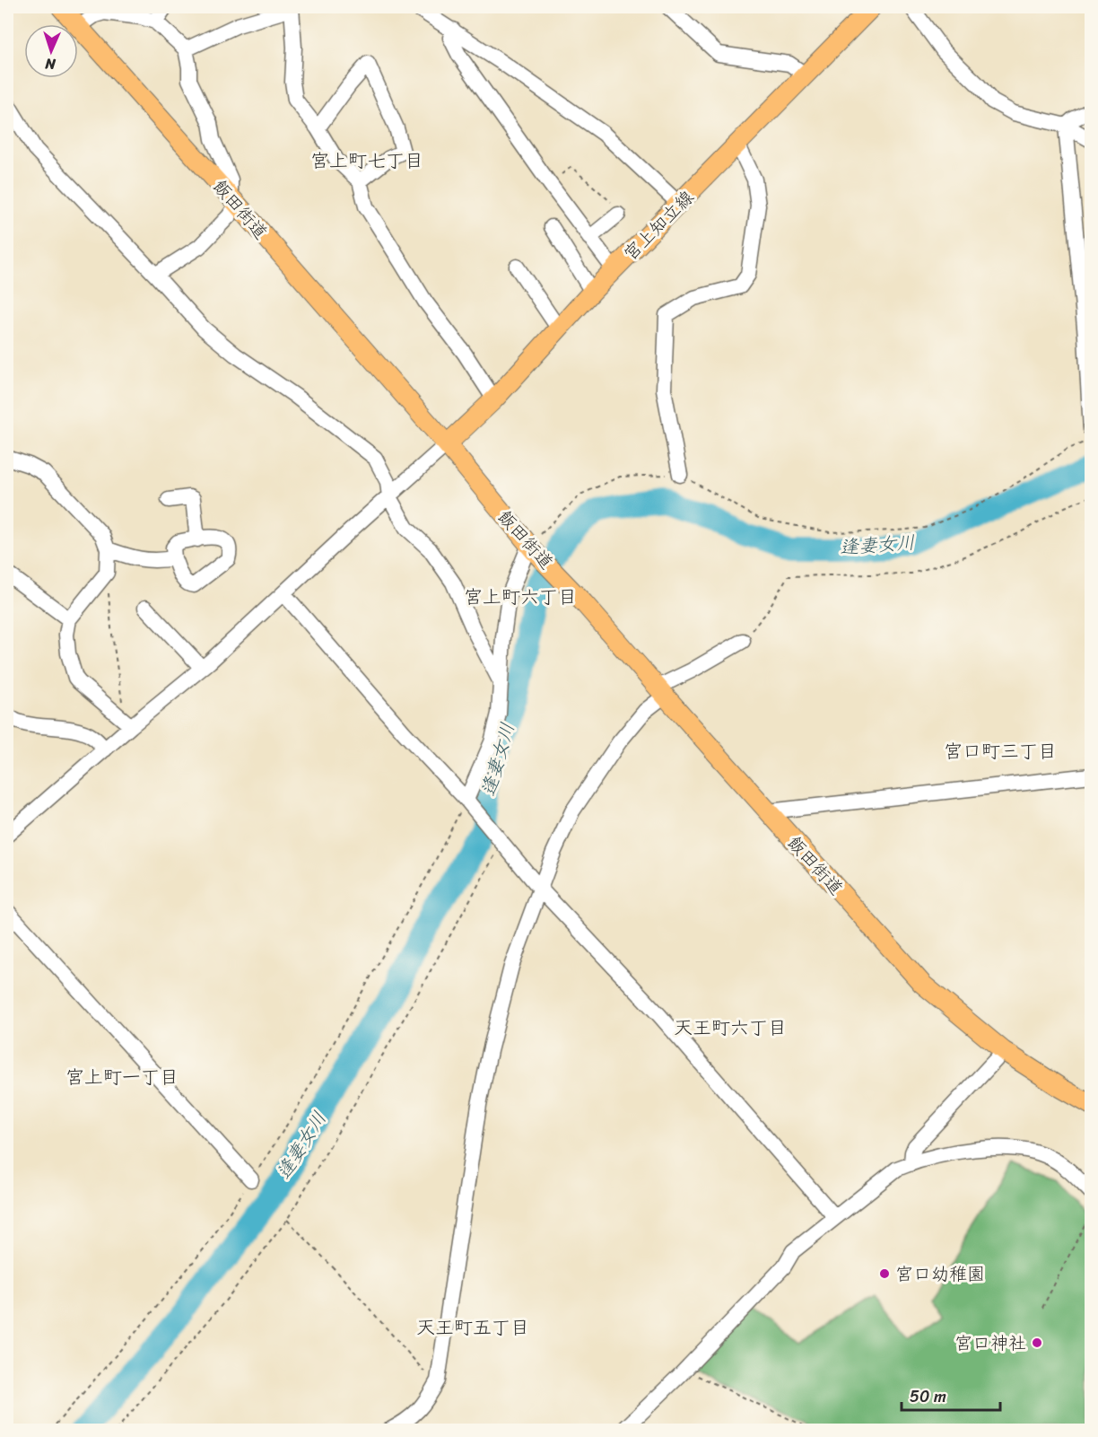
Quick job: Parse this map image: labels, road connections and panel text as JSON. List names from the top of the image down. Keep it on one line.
{"streets":{"main road":["飯田街道","宮上知立線"]},"crossings":[["飯田街道","宮上知立線"]],"districts":["宮上町七丁目","宮上町六丁目","宮口町三丁目","天王町六丁目","宮上町一丁目","天王町五丁目"],"water":["逢妻女川"],"places":["宮口幼稚園","宮口神社"],"scale_bar":"50 m","north":"bottom"}
